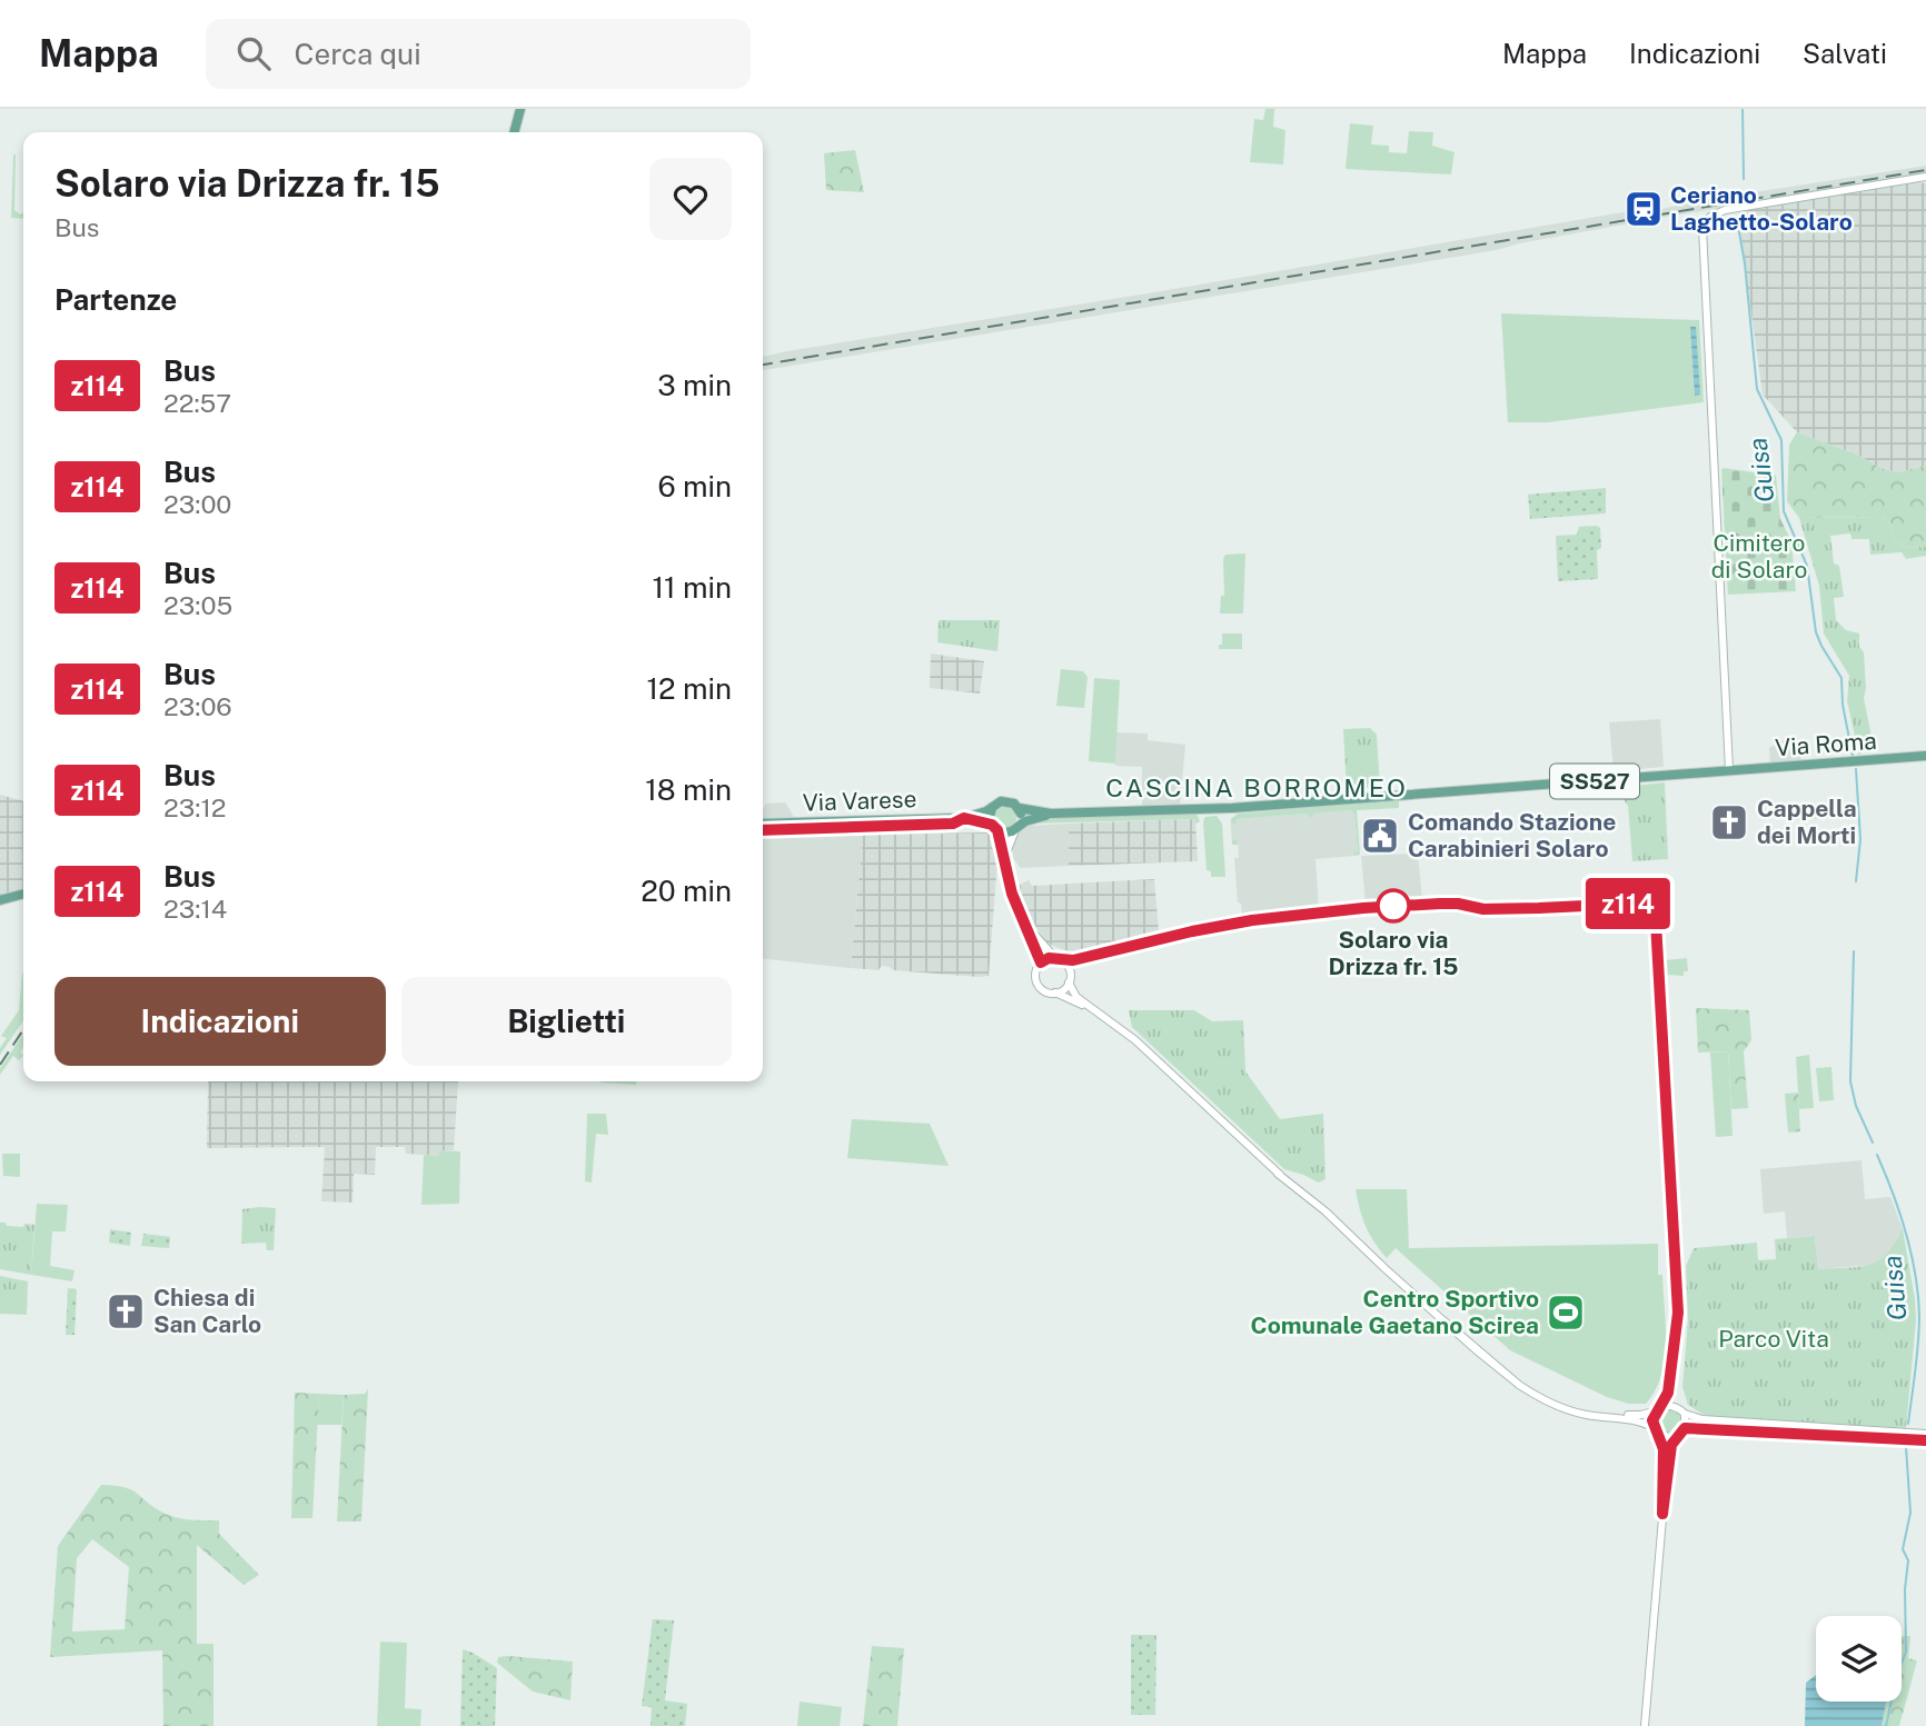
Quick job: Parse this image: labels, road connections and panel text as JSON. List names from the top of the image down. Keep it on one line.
{"streets":{"main road":["Via Roma","SS527","Via Varese"]},"crossings":[["Via Roma","SS527"],["SS527","Via Varese"]],"districts":["CASCINA BORROMEO"],"water":["Guisa"],"parks":["Cimitero di Solaro","Parco Vita"],"places":{"station":["Ceriano Laghetto-Solaro"],"church":["Cappella dei Morti","Chiesa di San Carlo"],"public building":["Comando Stazione Carabinieri Solaro"],"other":["Solaro via Drizza fr. 15"],"sports":["Centro Sportivo Comunale Gaetano Scirea"]},"lines":["bus line z114"],"page":{"header":"Mappa","search":"Cerca qui","nav":["Mappa","Indicazioni","Salvati"],"on_map":"z114","heading":[["Solaro via Drizza fr. 15","Bus"],"Partenze"],"list":[{"mark":"z114","name":"Bus","note":"22:57","value":"3 min"},{"mark":"z114","name":"Bus","note":"23:00","value":"6 min"},{"mark":"z114","name":"Bus","note":"23:05","value":"11 min"},{"mark":"z114","name":"Bus","note":"23:06","value":"12 min"},{"mark":"z114","name":"Bus","note":"23:12","value":"18 min"},{"mark":"z114","name":"Bus","note":"23:14","value":"20 min"}],"buttons":["Indicazioni","Biglietti"]}}
